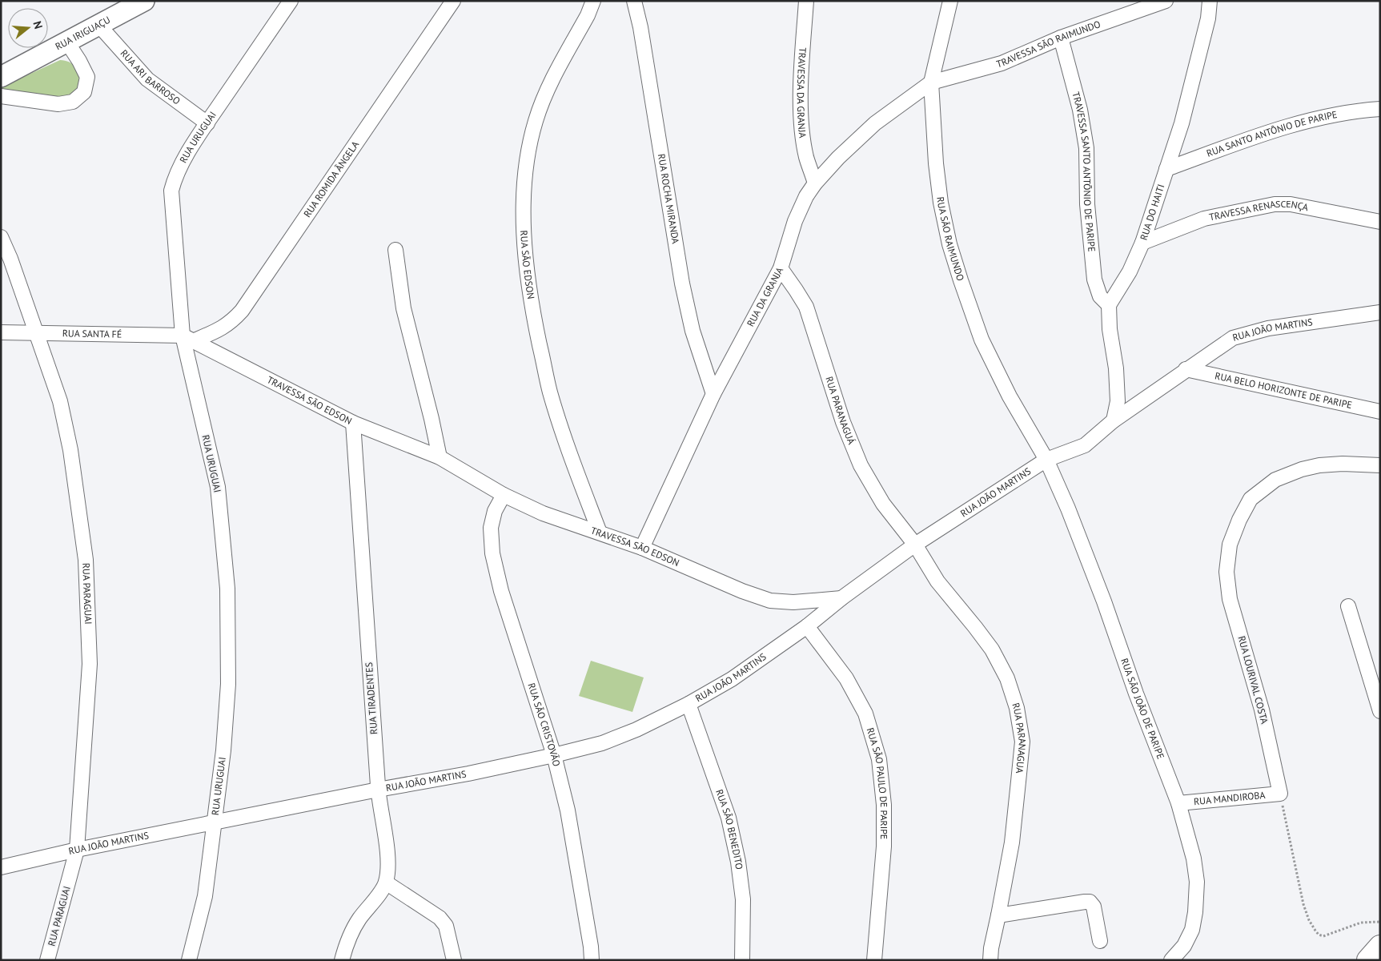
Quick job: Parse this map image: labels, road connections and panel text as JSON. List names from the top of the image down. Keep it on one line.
{"streets":{"main road":["RUA IRIGUAÇU"],"street":["TRAVESSA SÃO RAIMUNDO","RUA ARI BARROSO","TRAVESSA DA GRANJA","RUA SANTO ANTÔNIO DE PARIPE","RUA URUGUAI","TRAVESSA SANTO ANTŌNIO DE PARIPE","RUA ROMIDA ÂNGELA","RUA ROCHA MIRANDA","RUA DO HAITI","TRAVESSA RENASCENÇA","RUA SÃO RAIMUNDO","RUA SÃO EDSON","RUA DA GRANJA","RUA JOÃO MARTINS","RUA SANTA FÉ","RUA BELO HORIZONTE DE PARIPE","TRAVESSA SÃO EDSON","RUA PARANAGUÁ","RUA PARAGUAI","RUA LOURIVAL COSTA","RUA TIRADENTES","RUA SÃO JOÃO DE PARIPE","RUA SÃO CRISTOVÃO","RUA PARANAGUA","RUA SÃO PAULO DE PARIPE","RUA MANDIROBA","RUA SÃO BENEDITO"]},"crossings":[["RUA IRIGUAÇU","RUA ARI BARROSO"],["TRAVESSA SÃO RAIMUNDO","TRAVESSA SANTO ANTŌNIO DE PARIPE"],["TRAVESSA SÃO RAIMUNDO","RUA SÃO RAIMUNDO"],["TRAVESSA SÃO RAIMUNDO","RUA DA GRANJA"],["RUA ARI BARROSO","RUA URUGUAI"],["TRAVESSA DA GRANJA","RUA DA GRANJA"],["RUA SANTO ANTÔNIO DE PARIPE","RUA DO HAITI"],["RUA URUGUAI","RUA ROMIDA ÂNGELA"],["RUA URUGUAI","RUA JOÃO MARTINS"],["RUA URUGUAI","RUA SANTA FÉ"],["RUA URUGUAI","TRAVESSA SÃO EDSON"],["TRAVESSA SANTO ANTŌNIO DE PARIPE","RUA DO HAITI"],["RUA ROMIDA ÂNGELA","RUA SANTA FÉ"],["RUA ROMIDA ÂNGELA","TRAVESSA SÃO EDSON"],["RUA ROCHA MIRANDA","RUA DA GRANJA"],["RUA DO HAITI","TRAVESSA RENASCENÇA"],["RUA SÃO RAIMUNDO","RUA DA GRANJA"],["RUA SÃO RAIMUNDO","RUA JOÃO MARTINS"],["RUA SÃO RAIMUNDO","RUA SÃO JOÃO DE PARIPE"],["RUA SÃO EDSON","TRAVESSA SÃO EDSON"],["RUA DA GRANJA","TRAVESSA SÃO EDSON"],["RUA DA GRANJA","RUA PARANAGUÁ"],["RUA JOÃO MARTINS","RUA BELO HORIZONTE DE PARIPE"],["RUA JOÃO MARTINS","TRAVESSA SÃO EDSON"],["RUA JOÃO MARTINS","RUA PARANAGUÁ"],["RUA JOÃO MARTINS","RUA PARAGUAI"],["RUA JOÃO MARTINS","RUA TIRADENTES"],["RUA JOÃO MARTINS","RUA SÃO JOÃO DE PARIPE"],["RUA JOÃO MARTINS","RUA SÃO CRISTOVÃO"],["RUA JOÃO MARTINS","RUA PARANAGUA"],["RUA JOÃO MARTINS","RUA SÃO PAULO DE PARIPE"],["RUA JOÃO MARTINS","RUA SÃO BENEDITO"],["RUA SANTA FÉ","TRAVESSA SÃO EDSON"],["RUA SANTA FÉ","RUA PARAGUAI"],["TRAVESSA SÃO EDSON","RUA TIRADENTES"],["TRAVESSA SÃO EDSON","RUA SÃO CRISTOVÃO"],["RUA PARANAGUÁ","RUA PARANAGUA"],["RUA LOURIVAL COSTA","RUA MANDIROBA"],["RUA SÃO JOÃO DE PARIPE","RUA MANDIROBA"]],"north":"right"}
